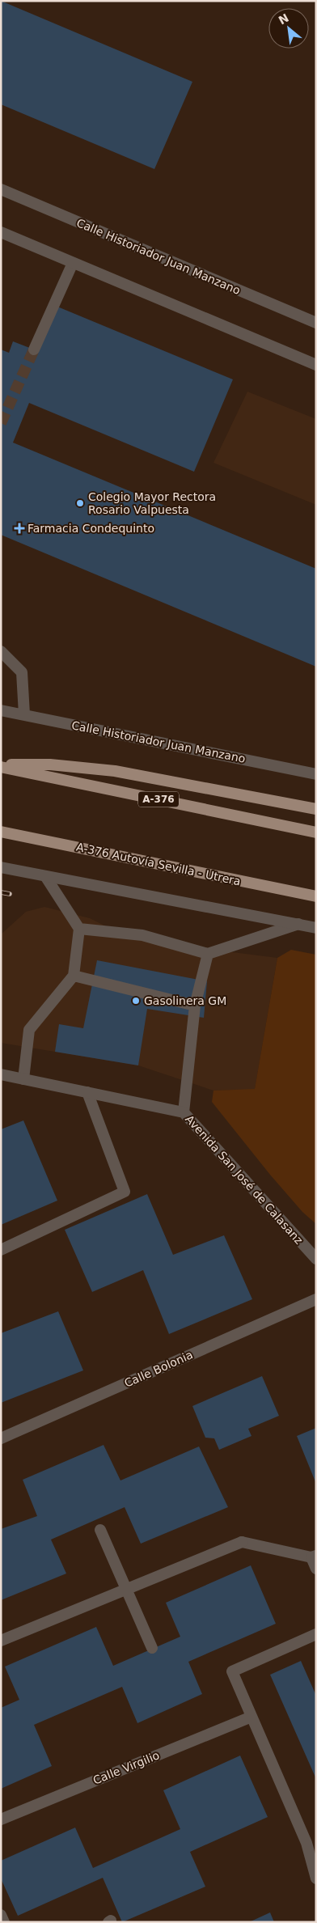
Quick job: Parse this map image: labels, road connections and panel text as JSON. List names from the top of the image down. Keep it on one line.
{"streets":{"main road":["A-376","A-376 Autovía Sevilla - Utrera"],"street":["Calle Historiador Juan Manzano","Avenida San José de Calasanz","Calle Bolonia","Calle Virgilio"]},"places":{"other":["Colegio Mayor Rectora Rosario Valpuesta","Gasolinera GM"],"health":["Farmacia Condequinto"]},"north":"top left"}
